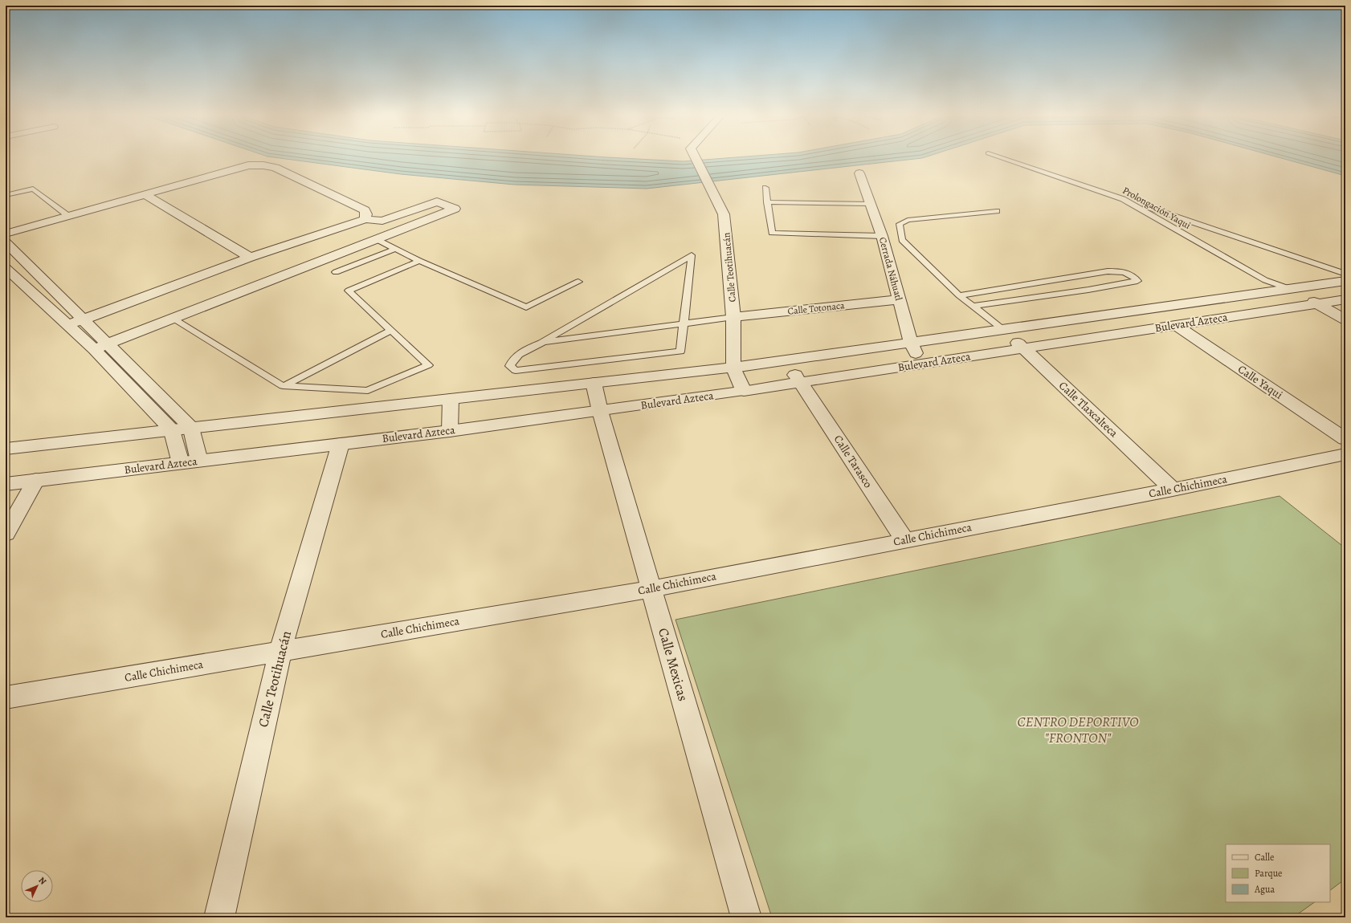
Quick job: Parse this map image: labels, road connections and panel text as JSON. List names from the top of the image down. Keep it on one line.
{"streets":{"street":["Calle Teotihuacán","Cerrada Náhuatl","Calle Totonaca","Bulevard Azteca","Calle Yaqui","Calle Tlaxcalteca","Calle Tarasco","Calle Chichimeca","Calle Mexicas"],"lane":["Prolongación Yaqui"]},"crossings":[["Prolongación Yaqui","Bulevard Azteca"],["Calle Teotihuacán","Calle Totonaca"],["Calle Teotihuacán","Bulevard Azteca"],["Calle Teotihuacán","Calle Chichimeca"],["Cerrada Náhuatl","Calle Totonaca"],["Cerrada Náhuatl","Bulevard Azteca"],["Bulevard Azteca","Calle Yaqui"],["Bulevard Azteca","Calle Tlaxcalteca"],["Bulevard Azteca","Calle Tarasco"],["Bulevard Azteca","Calle Mexicas"],["Calle Tlaxcalteca","Calle Chichimeca"],["Calle Tarasco","Calle Chichimeca"],["Calle Chichimeca","Calle Mexicas"]],"parks":["CENTRO DEPORTIVO \"FRONTON\""],"legend":["Calle","Parque","Agua"],"north":"top right"}
